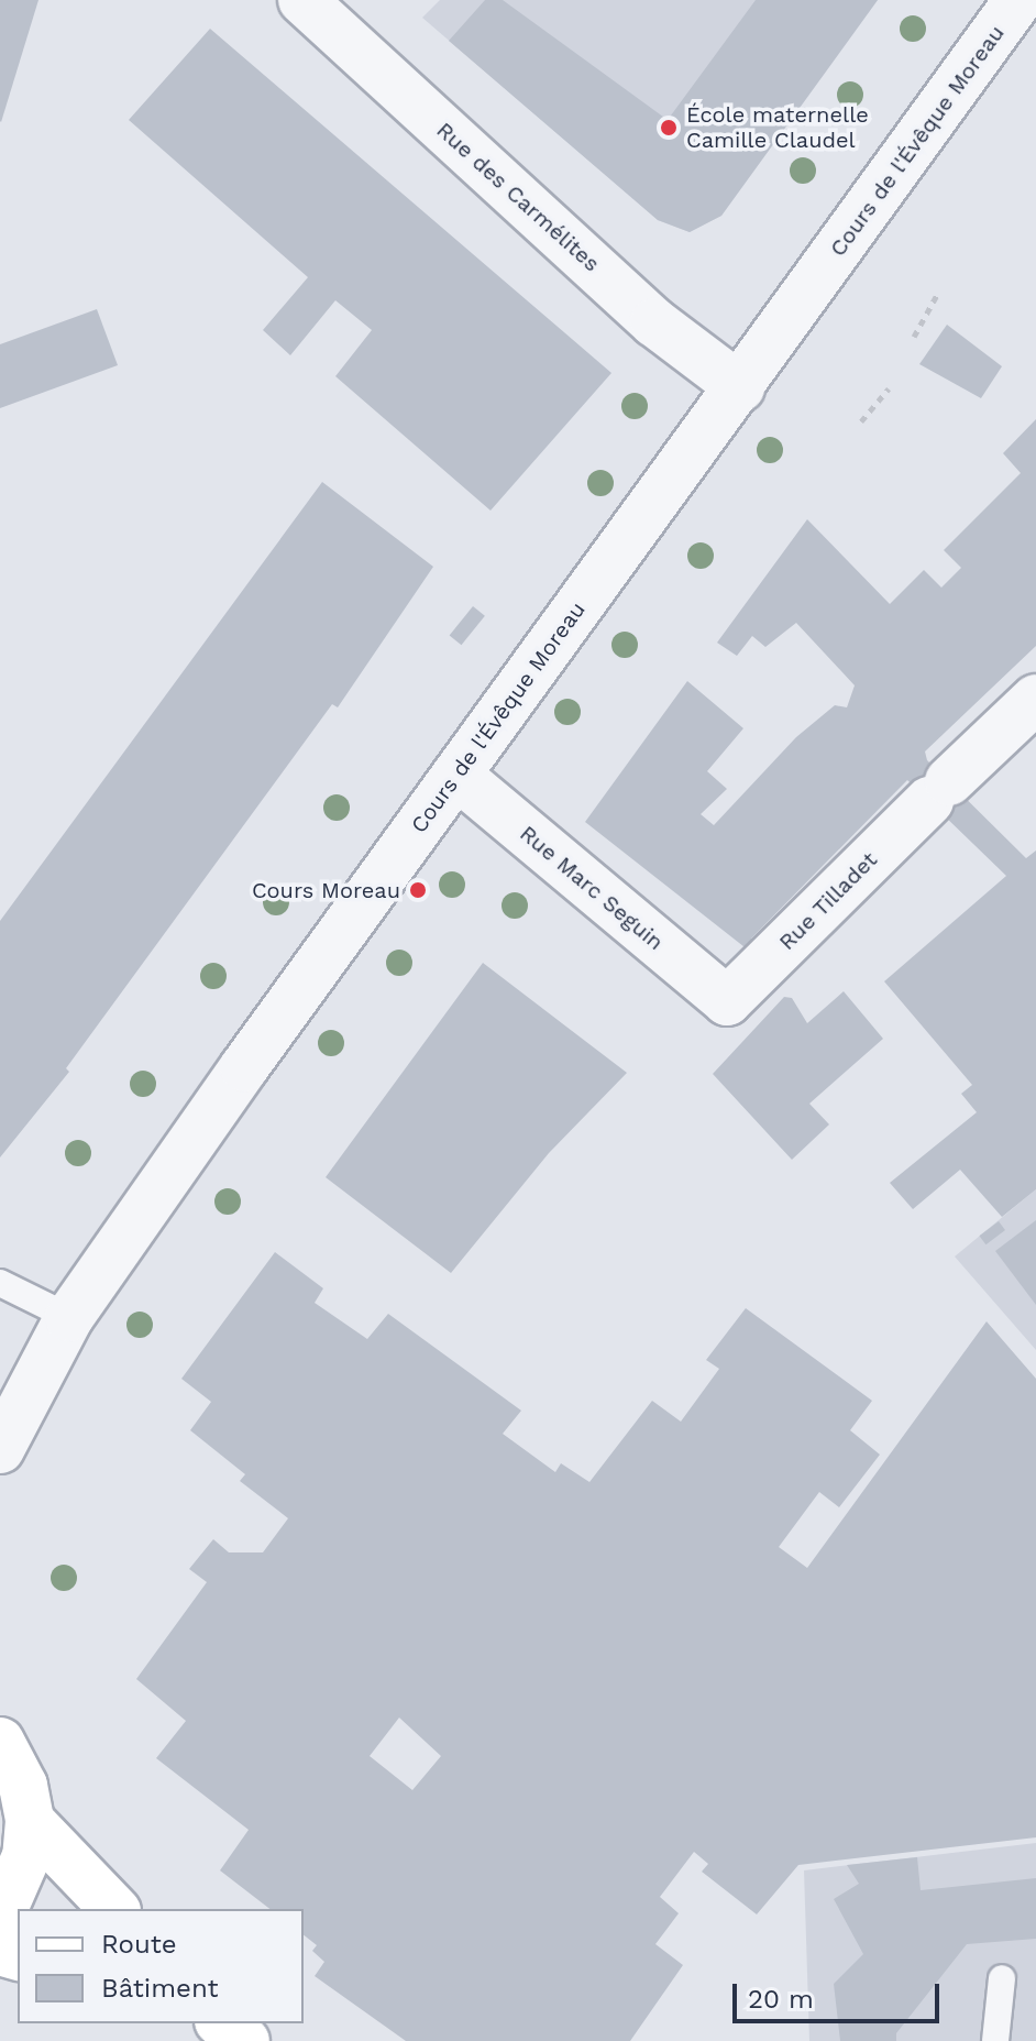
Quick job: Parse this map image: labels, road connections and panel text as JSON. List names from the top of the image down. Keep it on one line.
{"streets":{"street":["Cours de l'Évêque Moreau","Rue des Carmélites","Rue Marc Seguin","Rue Tilladet"]},"crossings":[["Cours de l'Évêque Moreau","Rue des Carmélites"],["Cours de l'Évêque Moreau","Rue Marc Seguin"],["Rue Marc Seguin","Rue Tilladet"]],"places":["École maternelle Camille Claudel","Cours Moreau"],"legend":["Route","Bâtiment"],"scale_bar":"20 m"}
